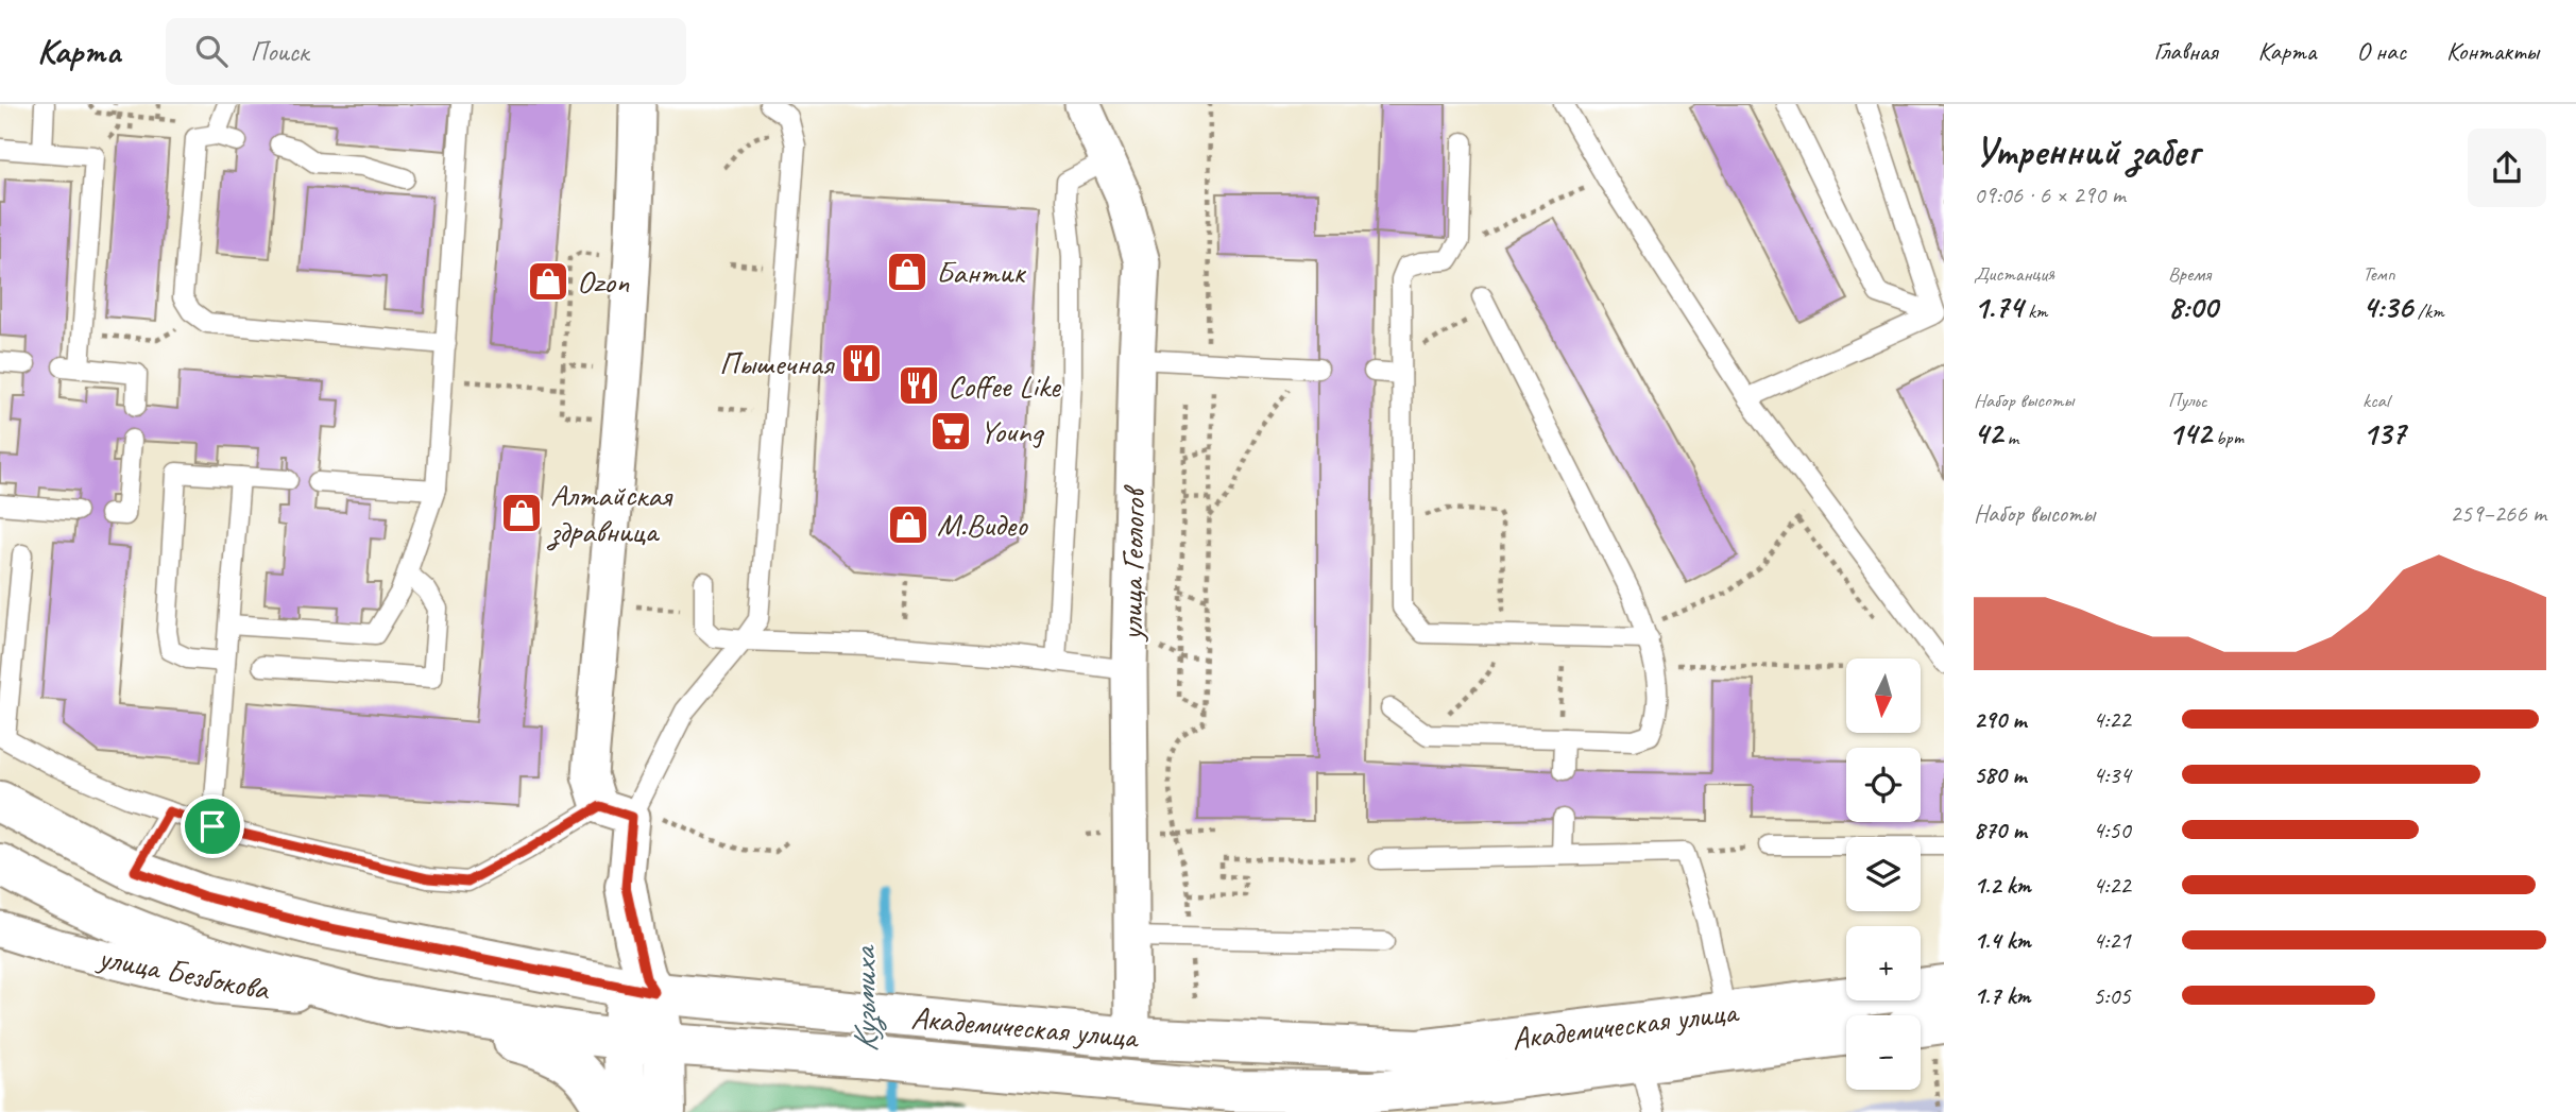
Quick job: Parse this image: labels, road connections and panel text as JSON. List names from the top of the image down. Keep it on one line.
{"streets":{"main road":["Академическая улица"],"street":["улица Геологов","улица Безбокова"]},"crossings":[["улица Геологов","Академическая улица"]],"water":["Кузьмиха"],"places":{"shop":["Бантик","Ozon","Алтайская здравница","М.Видео"],"restaurant":["Пышечная","Coffee Like"],"supermarket":["Young"]},"north":"bottom","page":{"header":"Карта","search":"Поиск","nav":["Главная","Карта","О нас","Контакты"],"heading":["Утренний забег","09:06 · 6 × 290 m"],"stats":[["Дистанция","1.74 km"],["Время","8:00"],["Темп","4:36 /km"],["Набор высоты","42 m"],["Пульс","142 bpm"],["kcal","137"]],"chart":["Набор высоты","259–266 m"],"map_buttons":["+","−"],"list":[{"name":"290 m","note":"4:22"},{"name":"580 m","note":"4:34"},{"name":"870 m","note":"4:50"},{"name":"1.2 km","note":"4:22"},{"name":"1.4 km","note":"4:21"},{"name":"1.7 km","note":"5:05"}]}}
